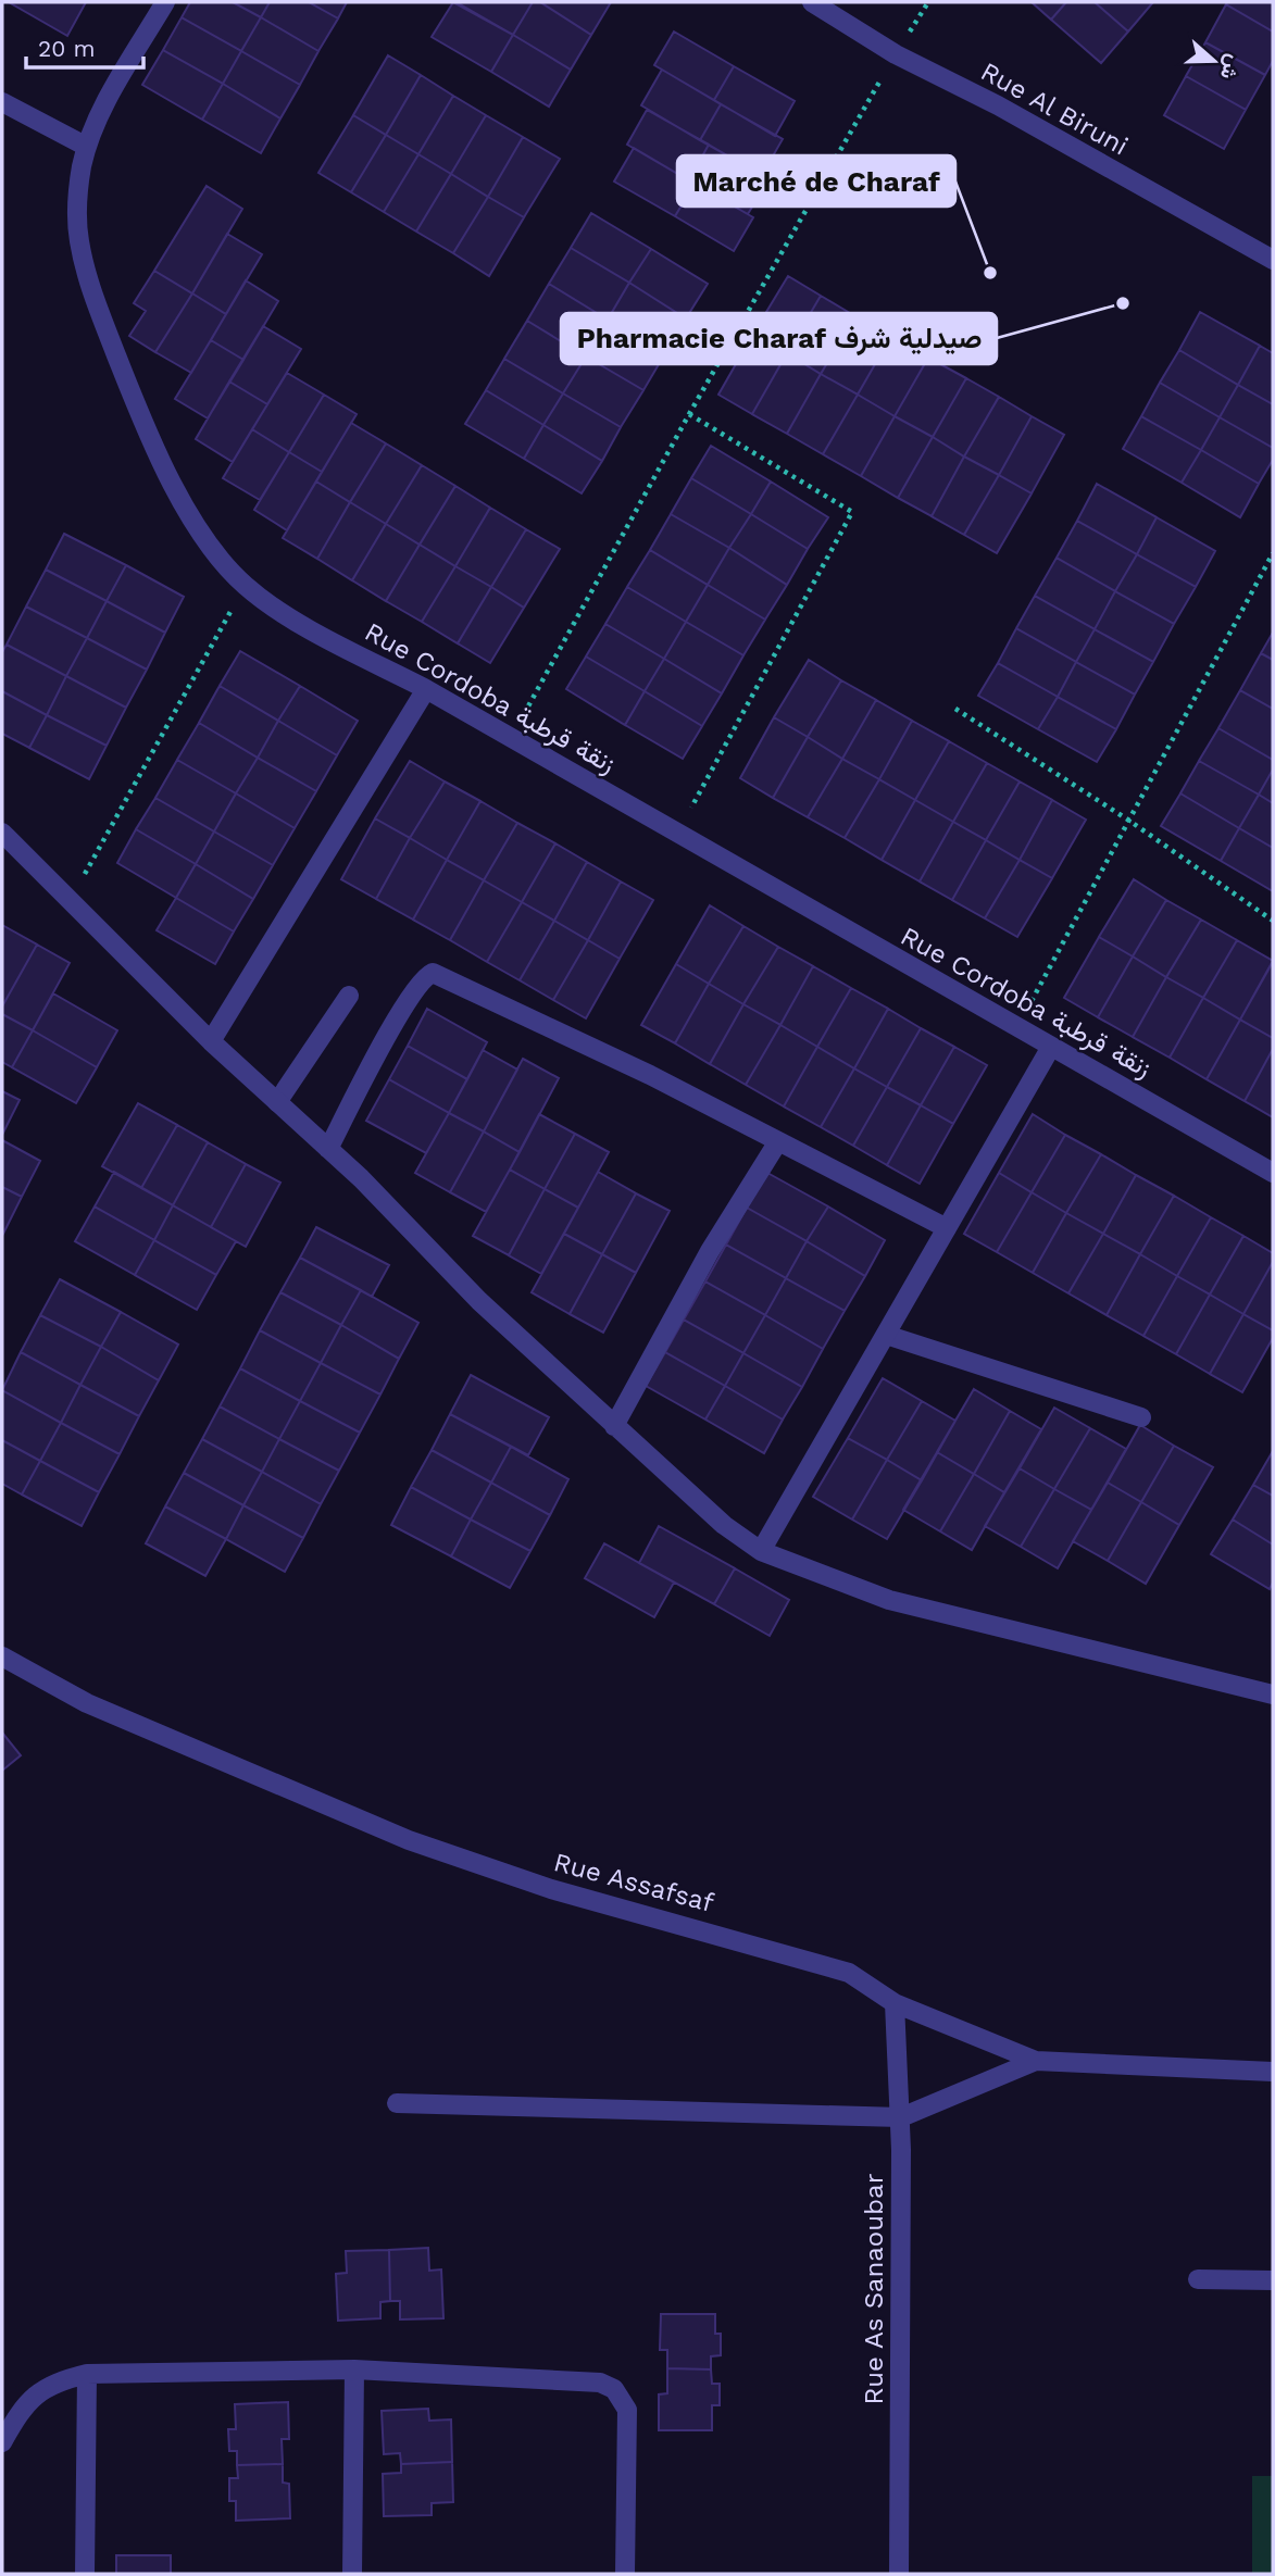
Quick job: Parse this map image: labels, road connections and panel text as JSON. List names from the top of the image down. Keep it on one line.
{"streets":{"street":["Rue Al Biruni","Rue Cordoba زنقة قرطبة","Rue Assafsaf","Rue As Sanaoubar"]},"crossings":[["Rue Assafsaf","Rue As Sanaoubar"]],"places":["Marché de Charaf","Pharmacie Charaf صيدلية شرف"],"scale_bar":"20 m","north":"right"}
